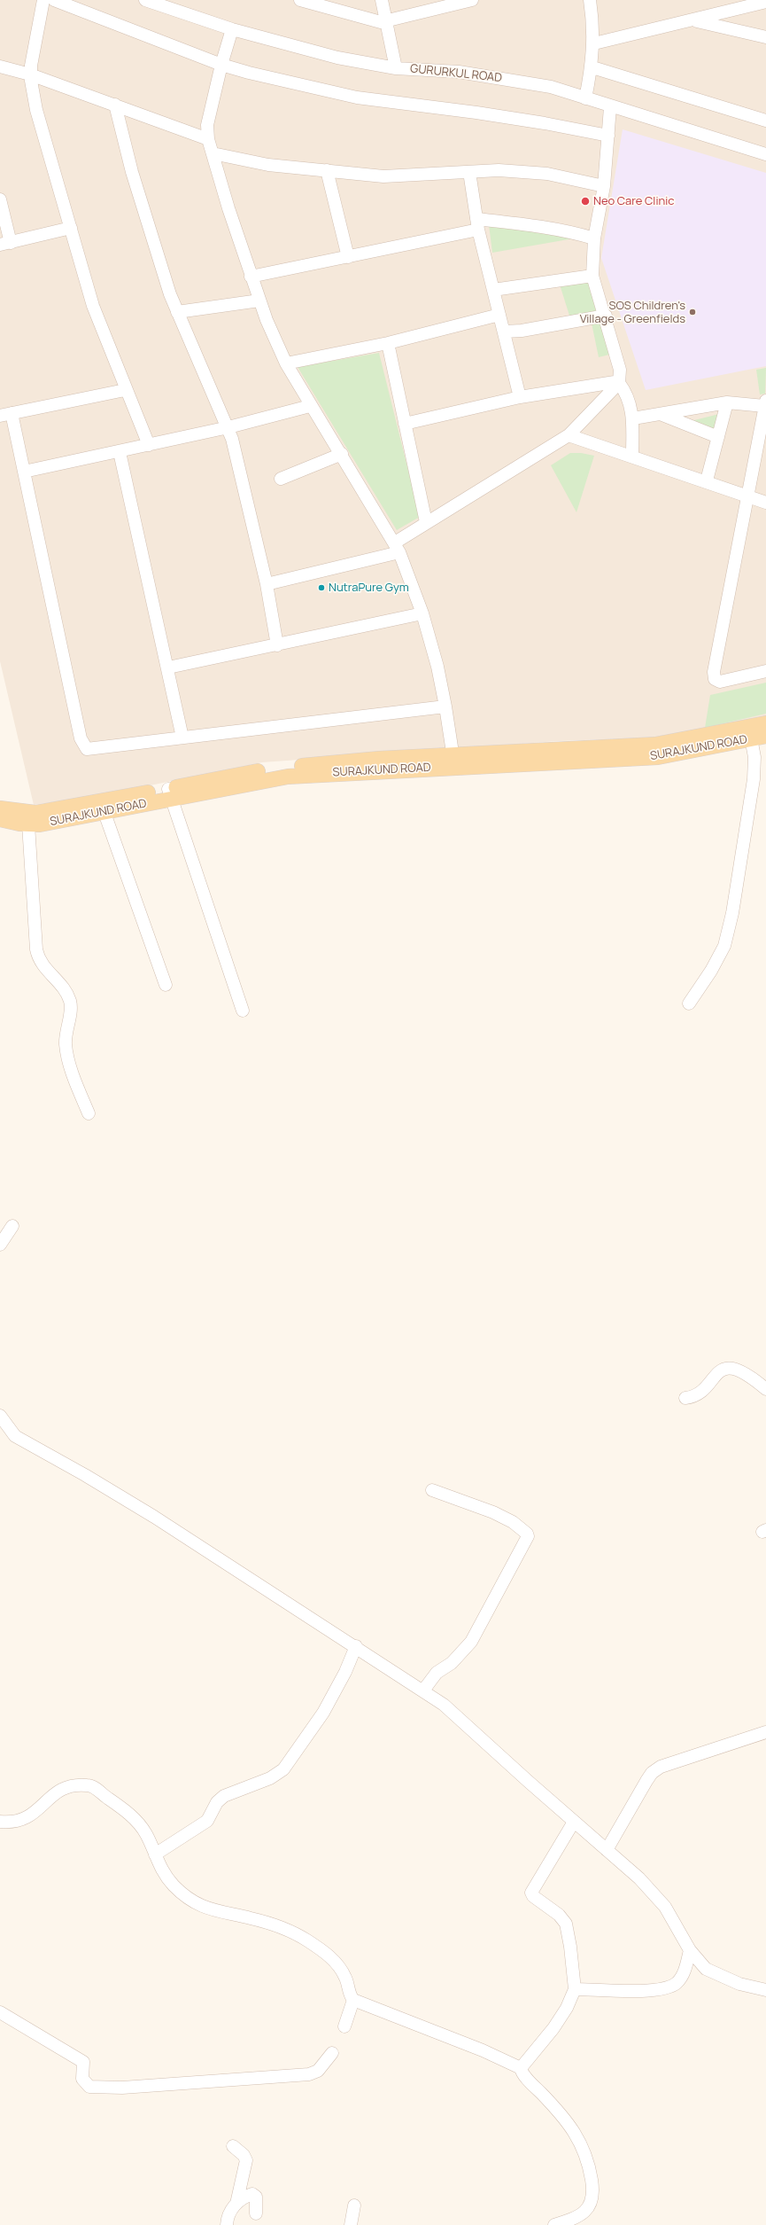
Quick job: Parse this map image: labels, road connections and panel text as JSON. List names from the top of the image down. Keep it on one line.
{"streets":{"main road":["SURAJKUND ROAD"],"street":["GURURKUL ROAD"]},"places":["Neo Care Clinic","SOS Children's Village - Greenfields","NutraPure Gym"]}
